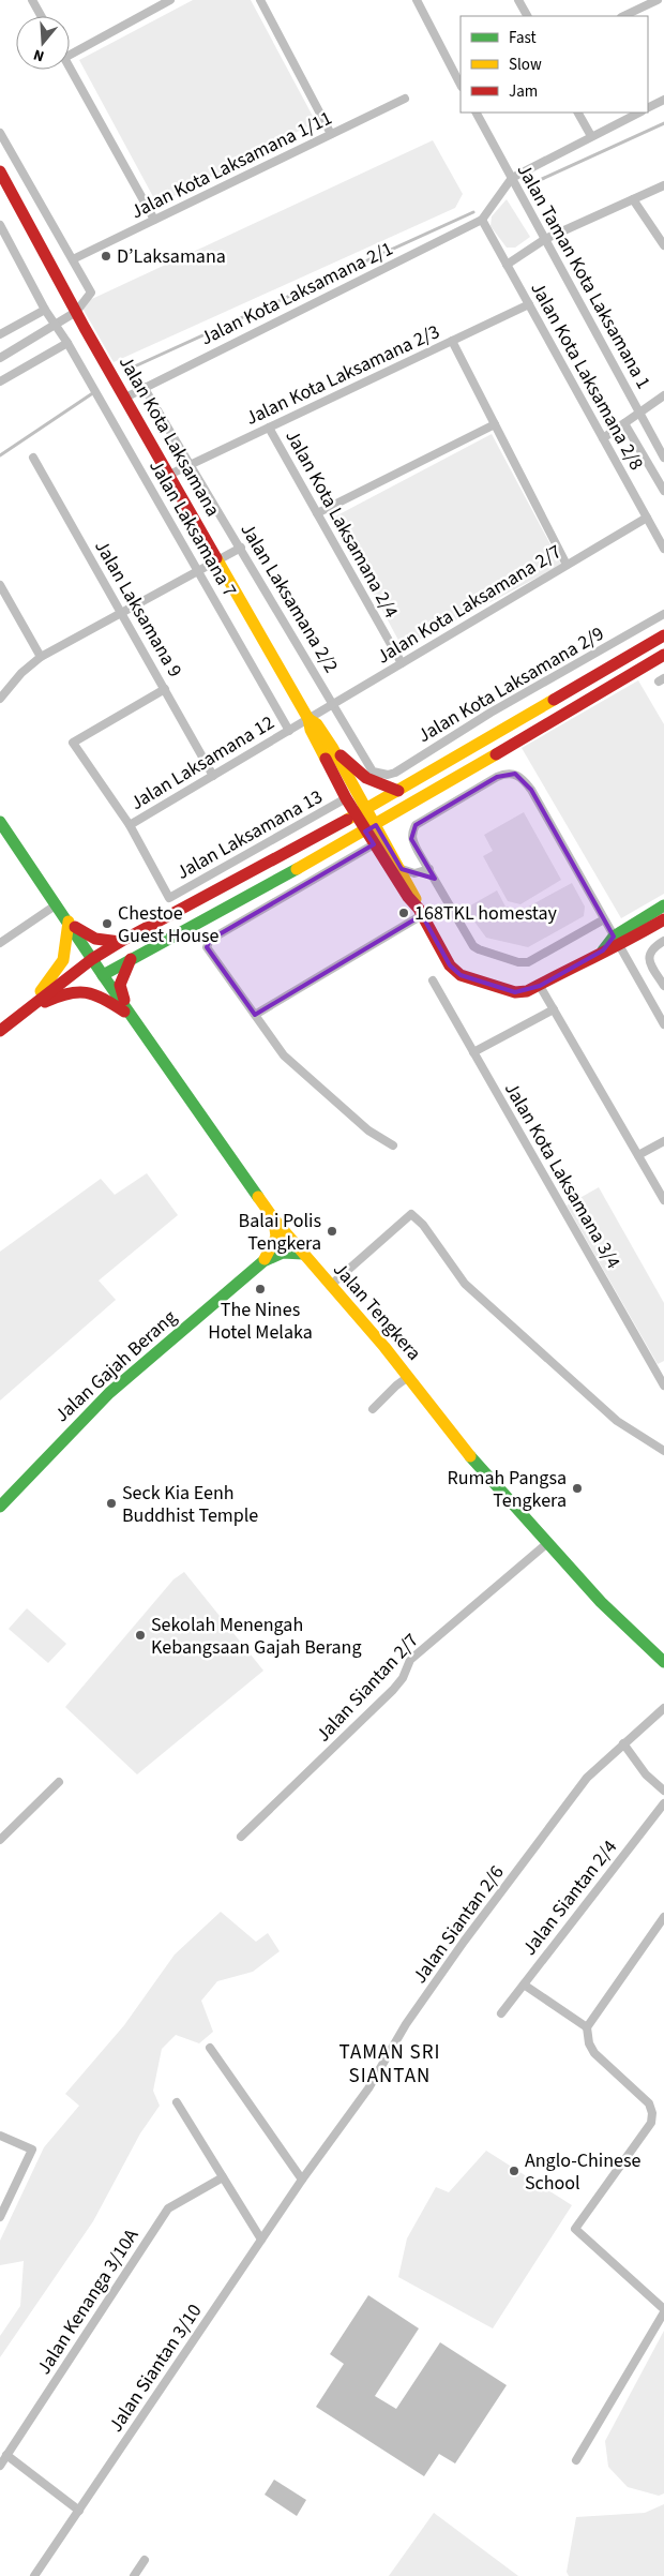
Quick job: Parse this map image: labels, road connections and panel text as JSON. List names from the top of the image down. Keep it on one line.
{"streets":{"main road":["Jalan Kota Laksamana","Jalan Tengkera","Jalan Gajah Berang"],"street":["Jalan Kota Laksamana 1/11","Jalan Taman Kota Laksamana 1","Jalan Kota Laksamana 2/1","Jalan Kota Laksamana 2/3","Jalan Kota Laksamana 2/8","Jalan Kota Laksamana 2/4","Jalan Laksamana 7","Jalan Laksamana 2/2","Jalan Kota Laksamana 2/7","Jalan Laksamana 9","Jalan Kota Laksamana 2/9","Jalan Laksamana 12","Jalan Laksamana 13","Jalan Kota Laksamana 3/4","Jalan Siantan 2/7","Jalan Siantan 2/4","Jalan Siantan 2/6","Jalan Kenanga 3/10A","Jalan Siantan 3/10"]},"crossings":[["Jalan Kota Laksamana 2/1","Jalan Kota Laksamana 2/8"],["Jalan Kota Laksamana 2/1","Jalan Kota Laksamana"],["Jalan Kota Laksamana 2/1","Jalan Laksamana 2/2"],["Jalan Kota Laksamana 2/3","Jalan Kota Laksamana 2/8"],["Jalan Kota Laksamana 2/3","Jalan Kota Laksamana"],["Jalan Kota Laksamana 2/3","Jalan Kota Laksamana 2/4"],["Jalan Kota Laksamana 2/3","Jalan Laksamana 2/2"],["Jalan Kota Laksamana 2/8","Jalan Kota Laksamana 2/7"],["Jalan Kota Laksamana","Jalan Kota Laksamana 2/7"],["Jalan Kota Laksamana","Jalan Laksamana 12"],["Jalan Kota Laksamana","Jalan Laksamana 13"],["Jalan Kota Laksamana 2/4","Jalan Kota Laksamana 2/7"],["Jalan Laksamana 7","Jalan Laksamana 12"],["Jalan Laksamana 2/2","Jalan Kota Laksamana 2/7"],["Jalan Laksamana 2/2","Jalan Kota Laksamana 2/9"],["Jalan Kota Laksamana 2/7","Jalan Laksamana 12"],["Jalan Laksamana 9","Jalan Laksamana 12"],["Jalan Laksamana 12","Jalan Laksamana 13"],["Jalan Tengkera","Jalan Gajah Berang"],["Jalan Tengkera","Jalan Siantan 2/7"],["Jalan Siantan 2/6","Jalan Siantan 3/10"]],"districts":["TAMAN SRI SIANTAN"],"places":["D’Laksamana","168TKL homestay","Chestoe Guest House","Balai Polis Tengkera","The Nines Hotel Melaka","Rumah Pangsa Tengkera","Seck Kia Eenh Buddhist Temple","Sekolah Menengah Kebangsaan Gajah Berang","Anglo-Chinese School"],"legend":["Fast","Slow","Jam"],"north":"bottom"}
